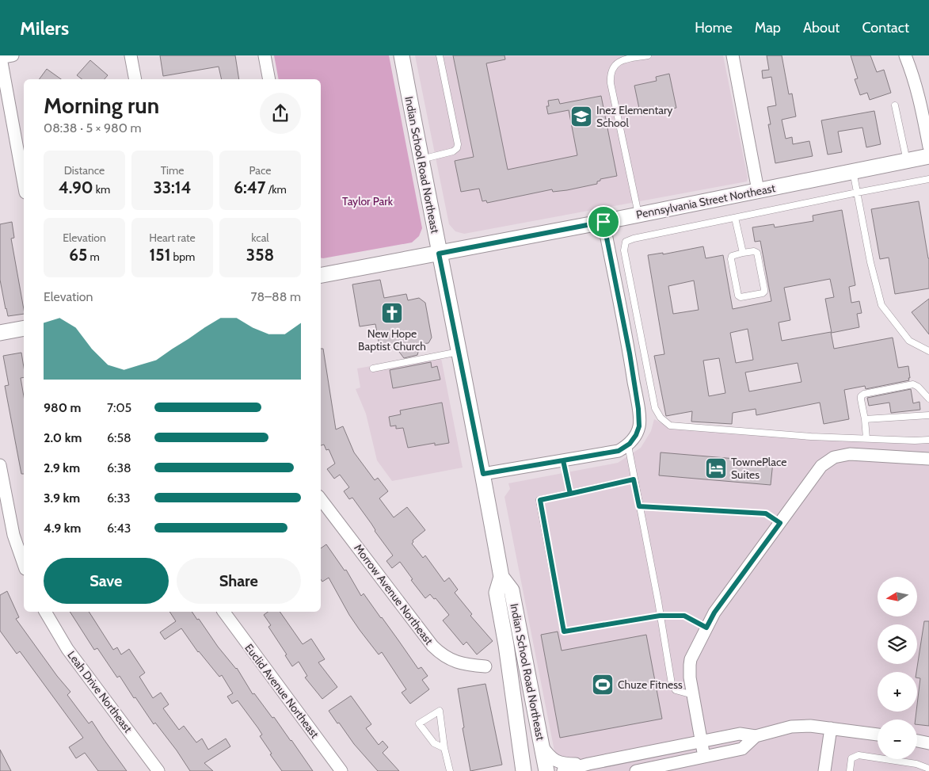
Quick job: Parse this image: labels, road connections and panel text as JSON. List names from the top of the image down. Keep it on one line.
{"streets":{"street":["Indian School Road Northeast","Pennsylvania Street Northeast","Morrow Avenue Northeast","Euclid Avenue Northeast","Leah Drive Northeast"]},"crossings":[["Indian School Road Northeast","Pennsylvania Street Northeast"]],"parks":["Taylor Park"],"places":{"school or university":["Inez Elementary School"],"church":["New Hope Baptist Church"],"hotel":["TownePlace Suites"],"sports":["Chuze Fitness"]},"north":"left","page":{"header":"Milers","nav":["Home","Map","About","Contact"],"heading":["Morning run","08:38 · 5 × 980 m"],"stats":[["Distance","4.90 km"],["Time","33:14"],["Pace","6:47 /km"],["Elevation","65 m"],["Heart rate","151 bpm"],["kcal","358"]],"chart":["Elevation","78–88 m"],"list":[{"name":"980 m","note":"7:05"},{"name":"2.0 km","note":"6:58"},{"name":"2.9 km","note":"6:38"},{"name":"3.9 km","note":"6:33"},{"name":"4.9 km","note":"6:43"}],"buttons":["Save","Share"],"map_buttons":["+","−"]}}
